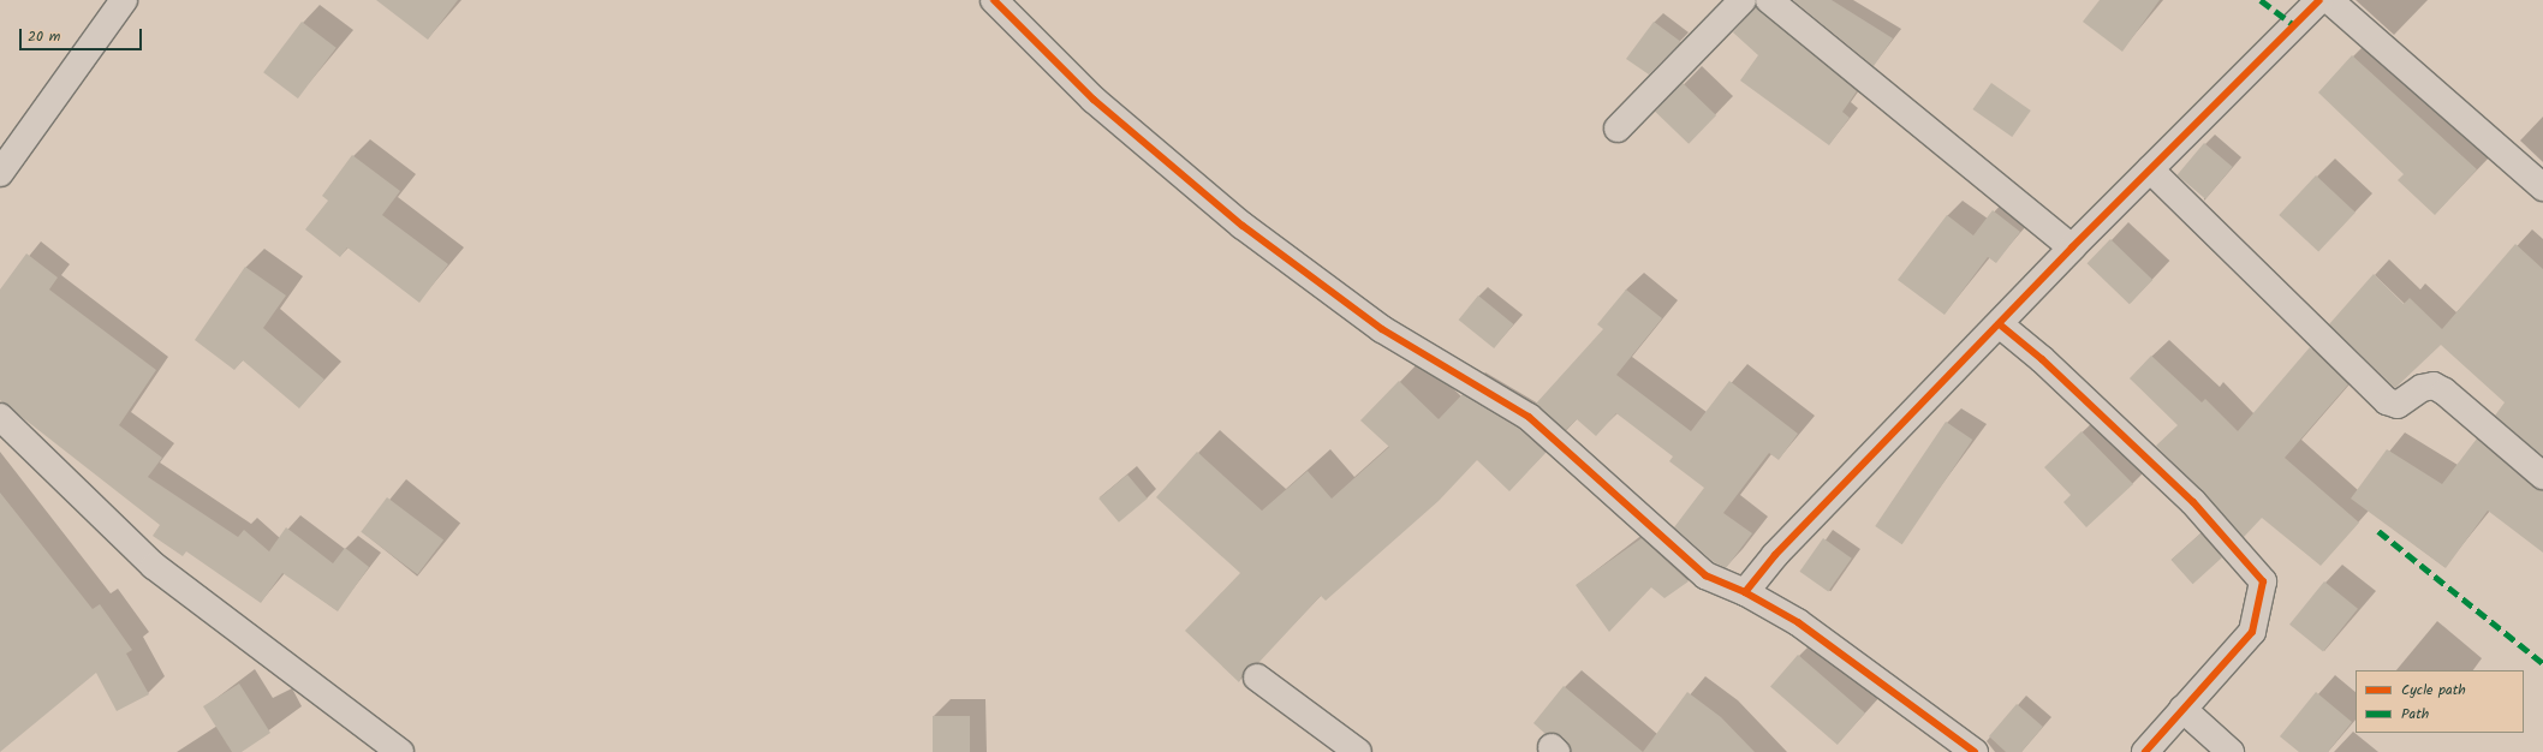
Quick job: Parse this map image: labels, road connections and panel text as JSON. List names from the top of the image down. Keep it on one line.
{"legend":["Cycle path","Path"],"scale_bar":"20 m"}
